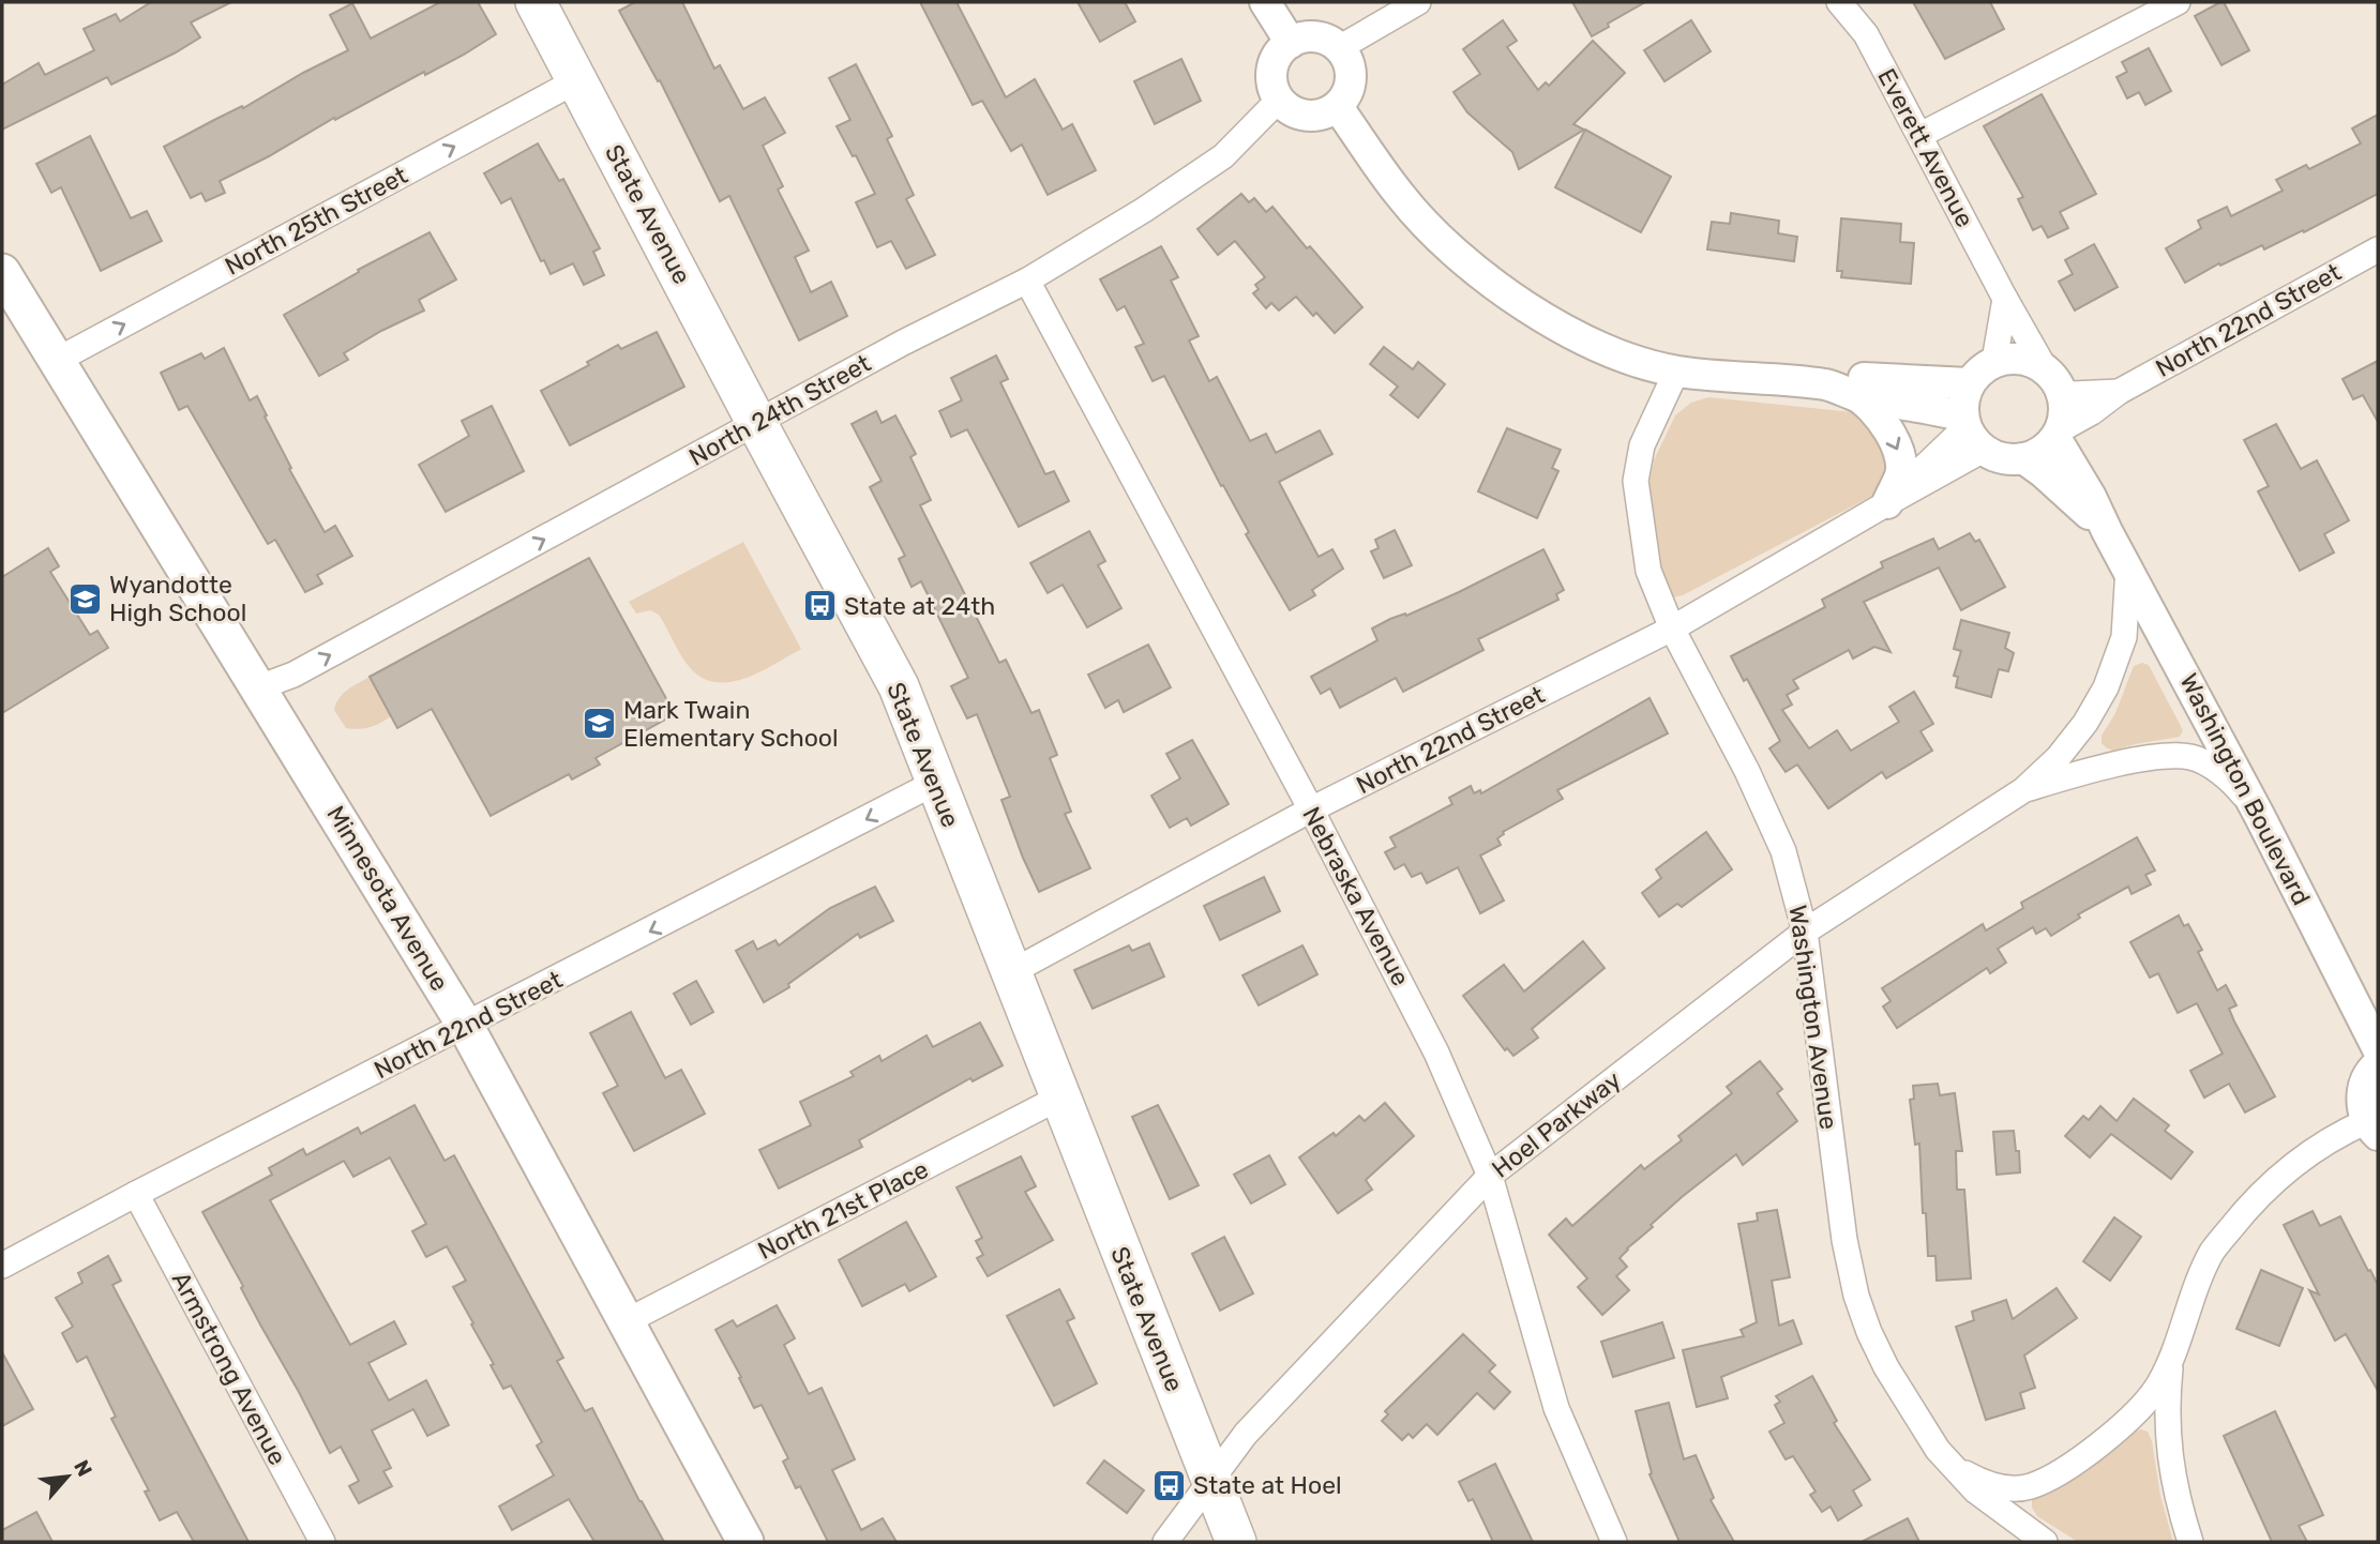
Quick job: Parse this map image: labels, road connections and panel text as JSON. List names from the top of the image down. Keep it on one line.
{"streets":{"main road":["State Avenue","Minnesota Avenue"],"street":["Everett Avenue","North 25th Street","North 22nd Street","North 24th Street","Washington Boulevard","Nebraska Avenue","Washington Avenue","Hoel Parkway","North 21st Place","Armstrong Avenue"]},"crossings":[["Everett Avenue","North 22nd Street"],["Everett Avenue","Washington Boulevard"],["State Avenue","North 25th Street"],["State Avenue","North 22nd Street"],["State Avenue","North 24th Street"],["State Avenue","Hoel Parkway"],["State Avenue","North 21st Place"],["North 25th Street","Minnesota Avenue"],["North 22nd Street","Washington Boulevard"],["North 22nd Street","Nebraska Avenue"],["North 22nd Street","Minnesota Avenue"],["North 22nd Street","Washington Avenue"],["North 22nd Street","Armstrong Avenue"],["North 24th Street","Nebraska Avenue"],["North 24th Street","Minnesota Avenue"],["Washington Boulevard","Hoel Parkway"],["Nebraska Avenue","Hoel Parkway"],["Minnesota Avenue","North 21st Place"],["Washington Avenue","Hoel Parkway"]],"one_way":["North 25th Street","North 24th Street"],"places":{"school or university":["Wyandotte High School","Mark Twain Elementary School"],"bus stop":["State at 24th","State at Hoel"]},"north":"top right"}
